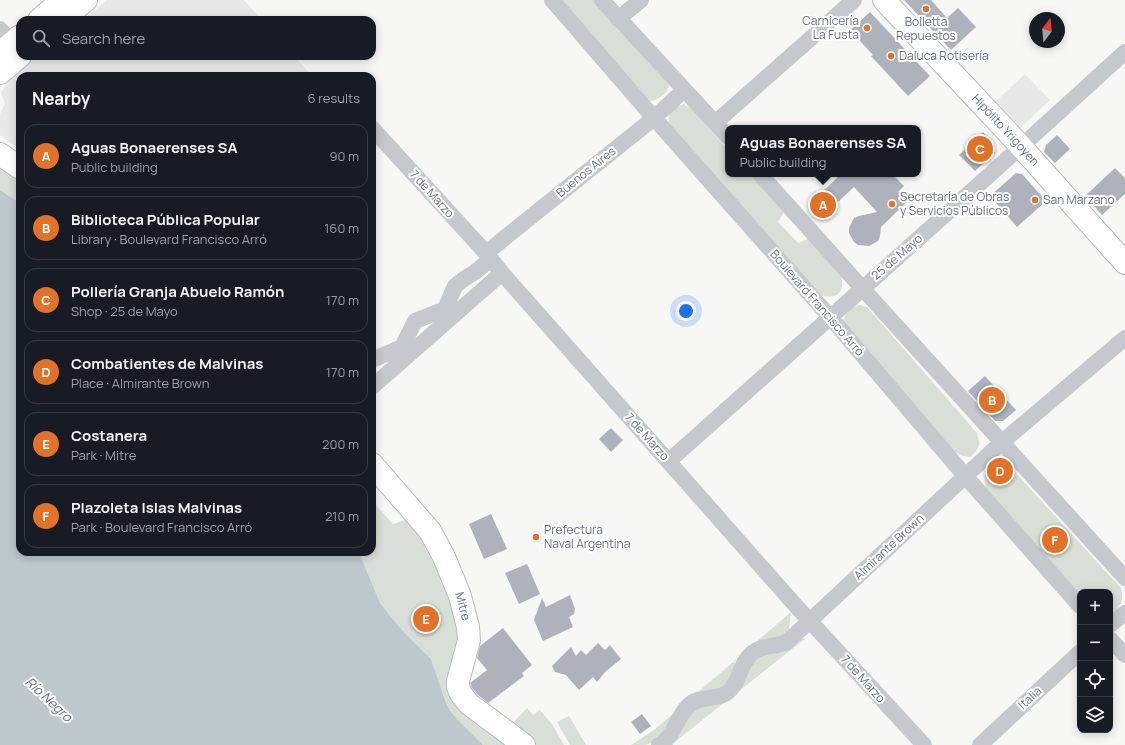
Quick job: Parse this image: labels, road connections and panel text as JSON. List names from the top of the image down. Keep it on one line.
{"streets":{"main road":["Hipólito Yrigoyen","Mitre"],"street":["Buenos Aires","7 de Marzo","25 de Mayo","Boulevard Francisco Arró","Almirante Brown","Italia"]},"crossings":[["Hipólito Yrigoyen","25 de Mayo"],["Buenos Aires","7 de Marzo"],["Buenos Aires","Boulevard Francisco Arró"],["7 de Marzo","25 de Mayo"],["7 de Marzo","Almirante Brown"],["25 de Mayo","Boulevard Francisco Arró"],["Boulevard Francisco Arró","Almirante Brown"]],"water":["Río Negro"],"places":["Bolletta Repuestos","Carnicería La Fusta","Daluca Rotisería","San Marzano","Secretaría de Obras y Servicios Públicos","Prefectura Naval Argentina"],"north":"top","page":{"search":"Search here","heading":["Nearby","6 results"],"list":[{"mark":"A","name":"Aguas Bonaerenses SA","note":"Public building","value":"90 m"},{"mark":"B","name":"Biblioteca Pública Popular","note":"Library · Boulevard Francisco Arró","value":"160 m"},{"mark":"C","name":"Pollería Granja Abuelo Ramón","note":"Shop · 25 de Mayo","value":"170 m"},{"mark":"D","name":"Combatientes de Malvinas","note":"Place · Almirante Brown","value":"170 m"},{"mark":"E","name":"Costanera","note":"Park · Mitre","value":"200 m"},{"mark":"F","name":"Plazoleta Islas Malvinas","note":"Park · Boulevard Francisco Arró","value":"210 m"}],"popup":["Aguas Bonaerenses SA","Public building"],"pins":["C","A","B","D","F","E"],"map_buttons":["+","−"]}}
